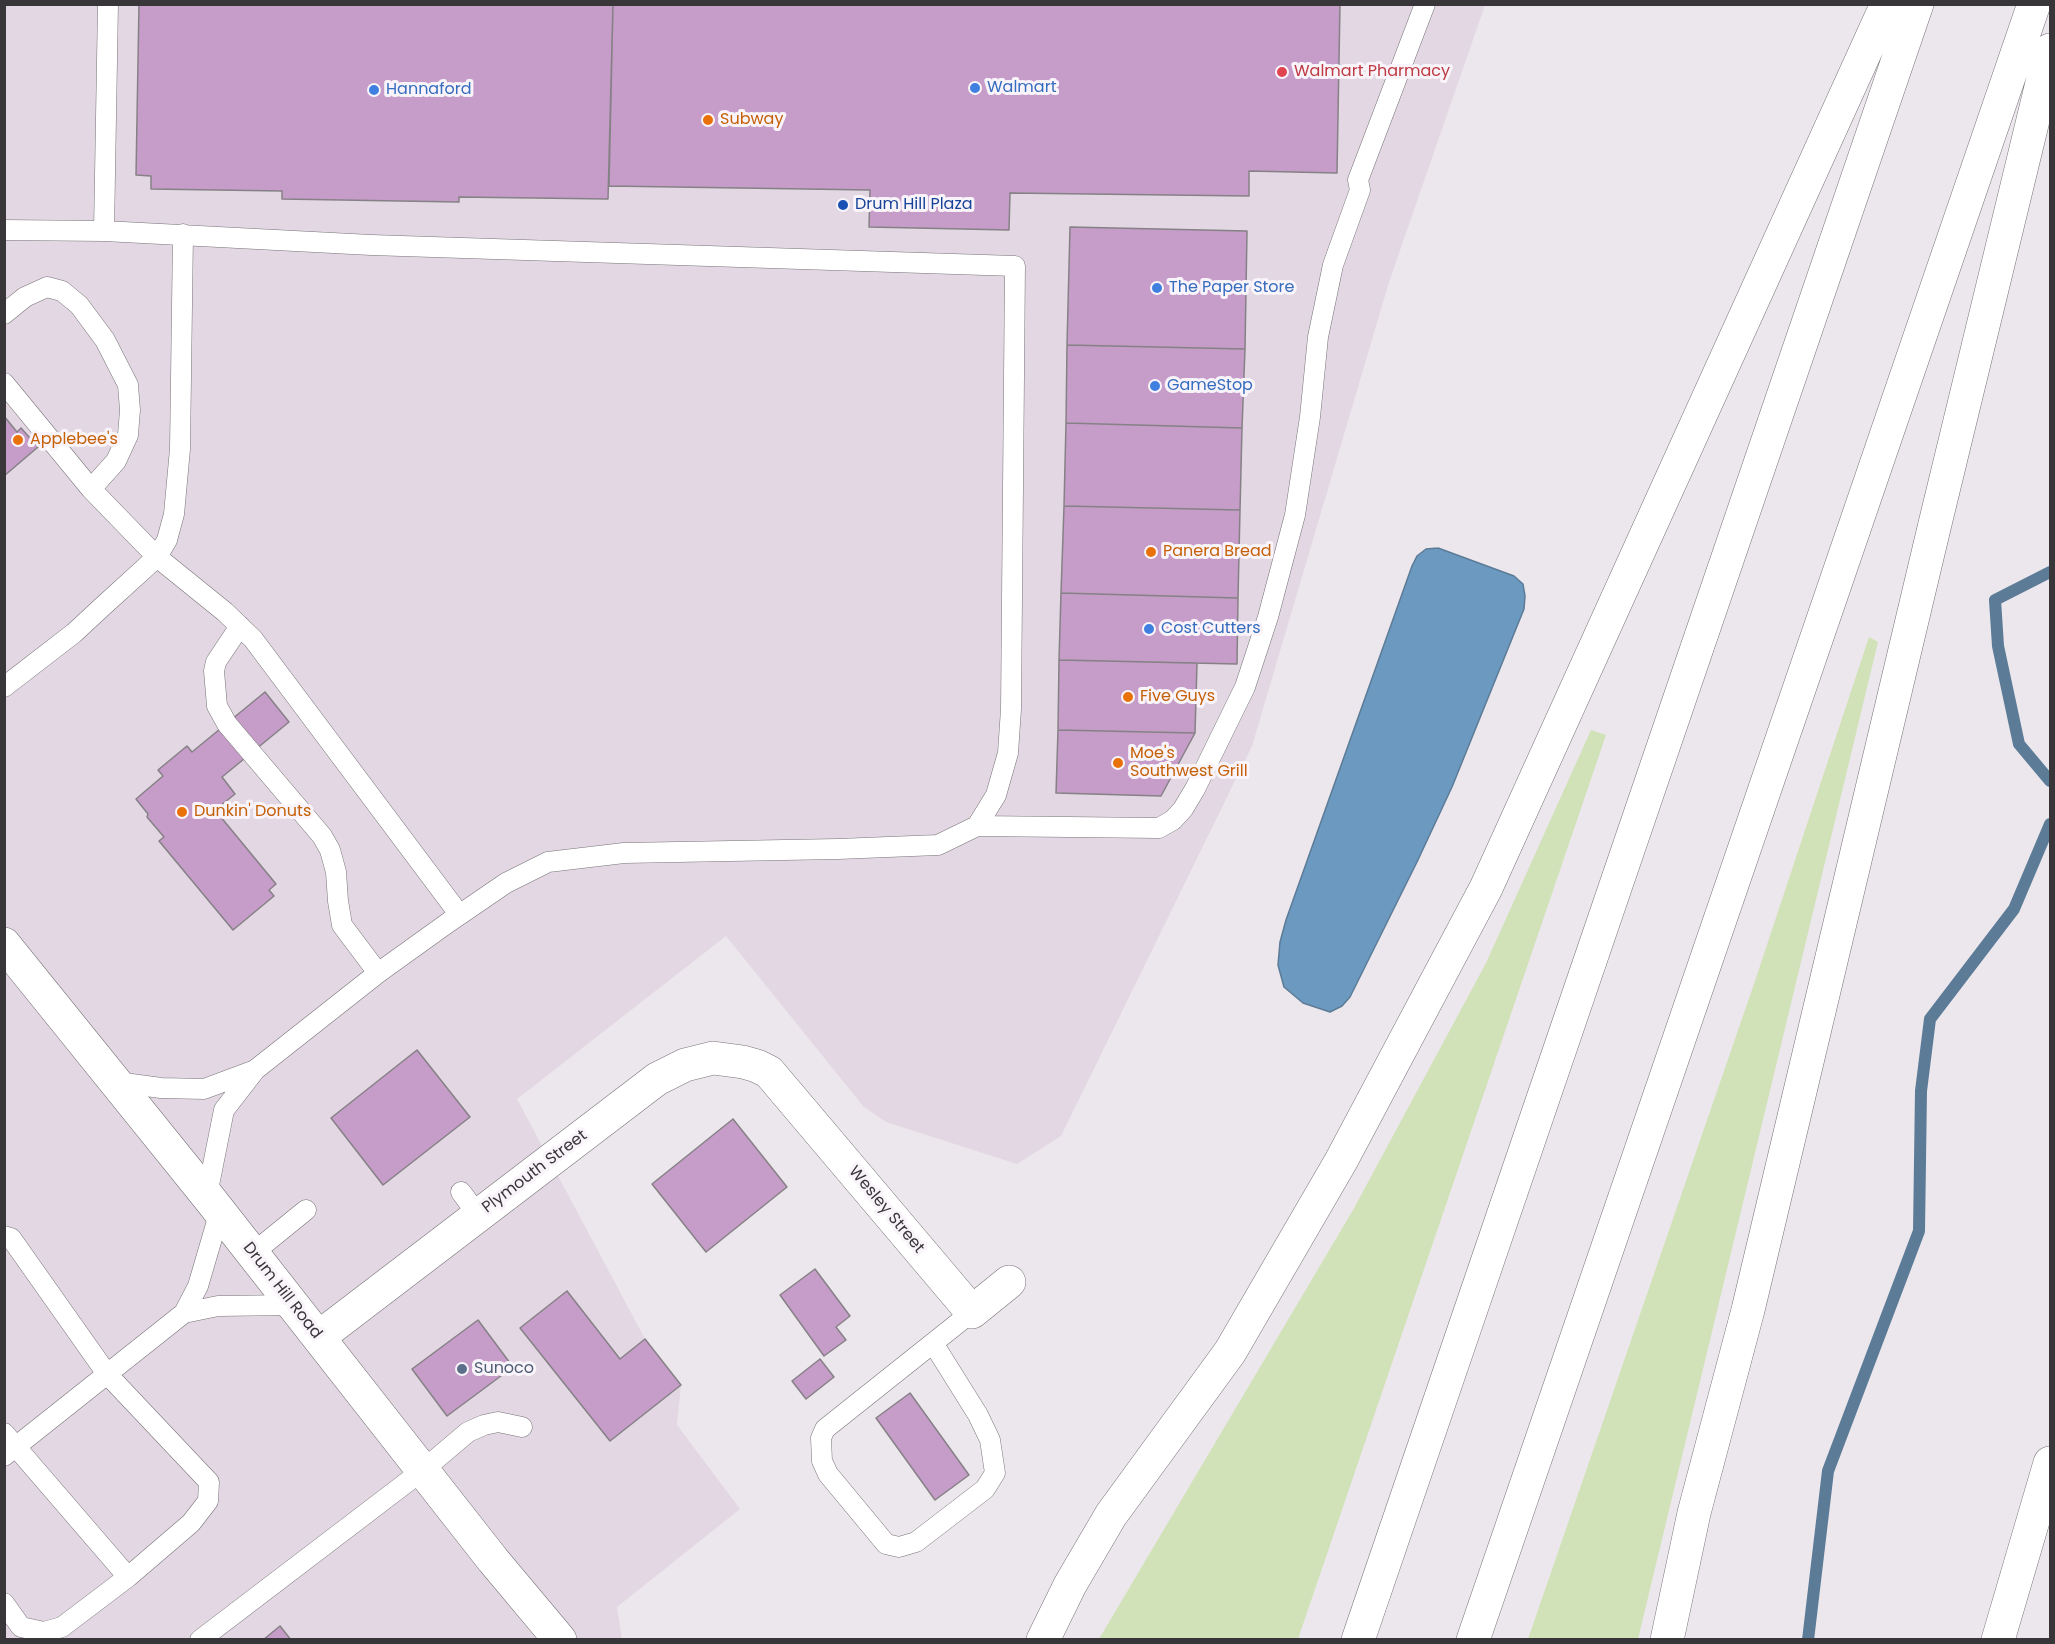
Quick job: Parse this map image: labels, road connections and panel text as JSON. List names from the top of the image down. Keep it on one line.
{"streets":{"main road":["Plymouth Street","Wesley Street","Drum Hill Road"]},"crossings":[["Plymouth Street","Wesley Street"],["Plymouth Street","Drum Hill Road"]],"places":["Walmart Pharmacy","Walmart","Hannaford","Subway","Drum Hill Plaza","The Paper Store","GameStop","Applebee's","Panera Bread","Cost Cutters","Five Guys","Moe's Southwest Grill","Dunkin' Donuts","Sunoco"]}
